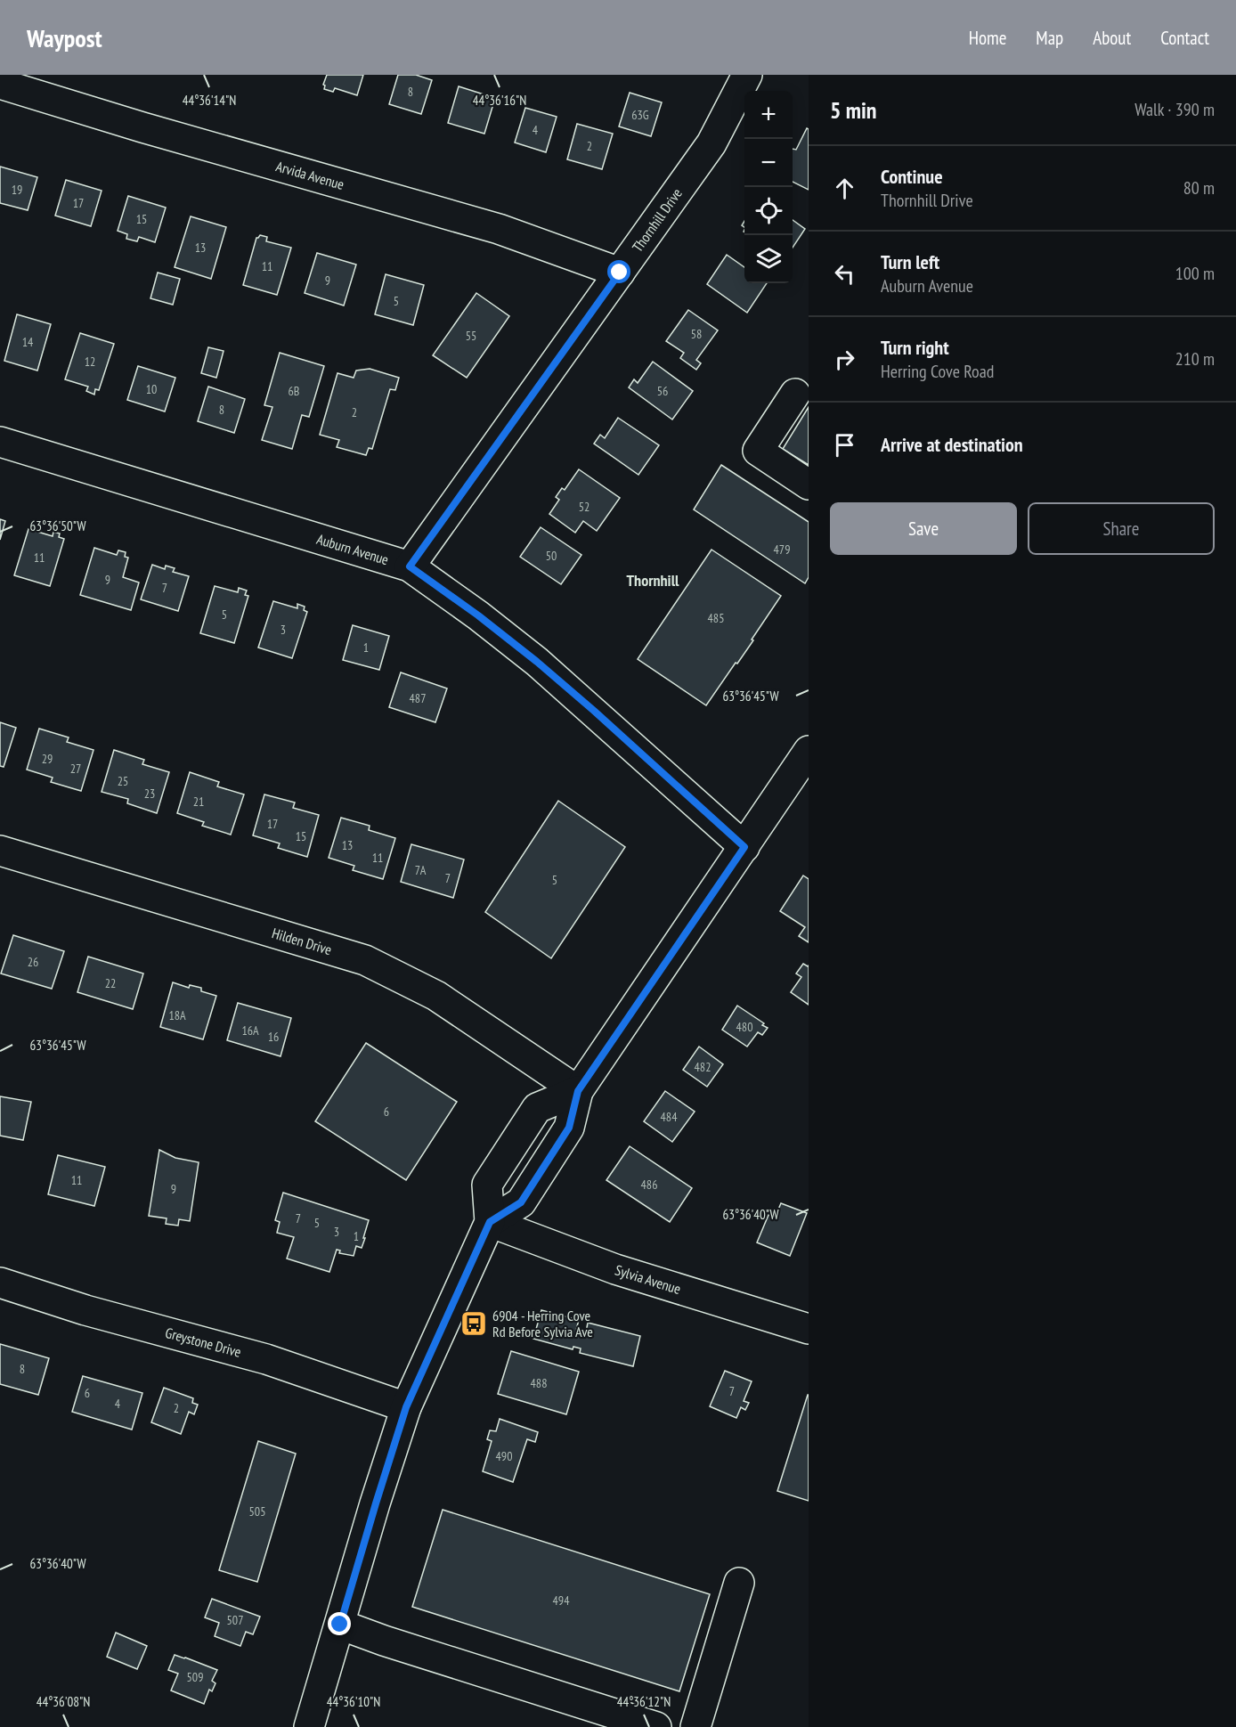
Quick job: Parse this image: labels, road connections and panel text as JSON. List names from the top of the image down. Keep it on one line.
{"streets":{"street":["Arvida Avenue","Thornhill Drive","Auburn Avenue","Hilden Drive","Sylvia Avenue","Greystone Drive"]},"crossings":[["Arvida Avenue","Thornhill Drive"],["Thornhill Drive","Auburn Avenue"]],"districts":["Thornhill"],"places":{"bus stop":["6904 - Herring Cove Rd Before Sylvia Ave"]},"house_numbers":["8","63G","4","2","19","17","15","13","11","9","5","58","55","14","12","10","6B","56","8","2","52","479","50","11","9","7","5","485","3","1","487","29","27","25","23","21","17","15","13","11","7A","7","5","26","22","18A","480","16A","16","482","6","484","11","486","9","7","5","3","1","8","488","7","6","4","2","490","505","494","507","509"],"page":{"header":"Waypost","nav":["Home","Map","About","Contact"],"heading":["5 min","Walk · 390 m"],"map_buttons":["+","−"],"list":[["Continue","Thornhill Drive","80 m"],["Turn left","Auburn Avenue","100 m"],["Turn right","Herring Cove Road","210 m"],"Arrive at destination"],"buttons":["Save","Share"]},"coordinates":["44°36'14\"N","44°36'16\"N","63°36'50\"W","63°36'45\"W","63°36'40\"W","44°36'08\"N","44°36'10\"N","44°36'12\"N"]}
